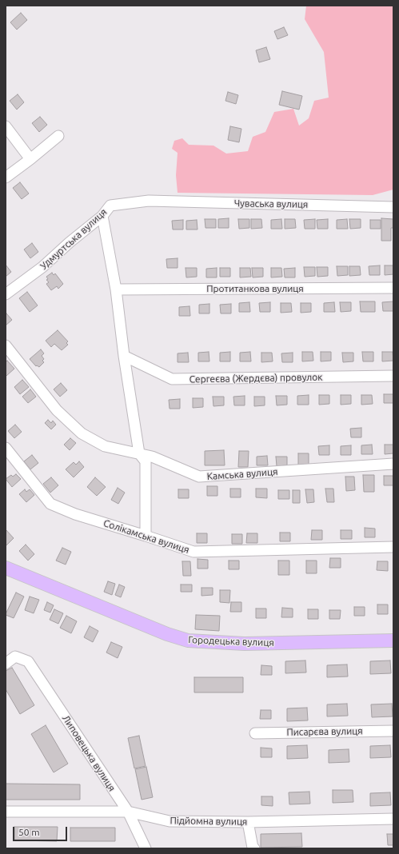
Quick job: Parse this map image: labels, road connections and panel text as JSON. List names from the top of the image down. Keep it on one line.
{"streets":{"main road":["Городецька вулиця"],"street":["Чуваська вулиця","Удмуртська вулиця","Протитанкова вулиця","Сергеєва (Жердєва) провулок","Камська вулиця","Солікамська вулиця","Писарєва вулиця","Липовецька вулиця","Підйомна вулиця"]},"crossings":[["Чуваська вулиця","Удмуртська вулиця"],["Липовецька вулиця","Підйомна вулиця"]],"scale_bar":"50 m"}
